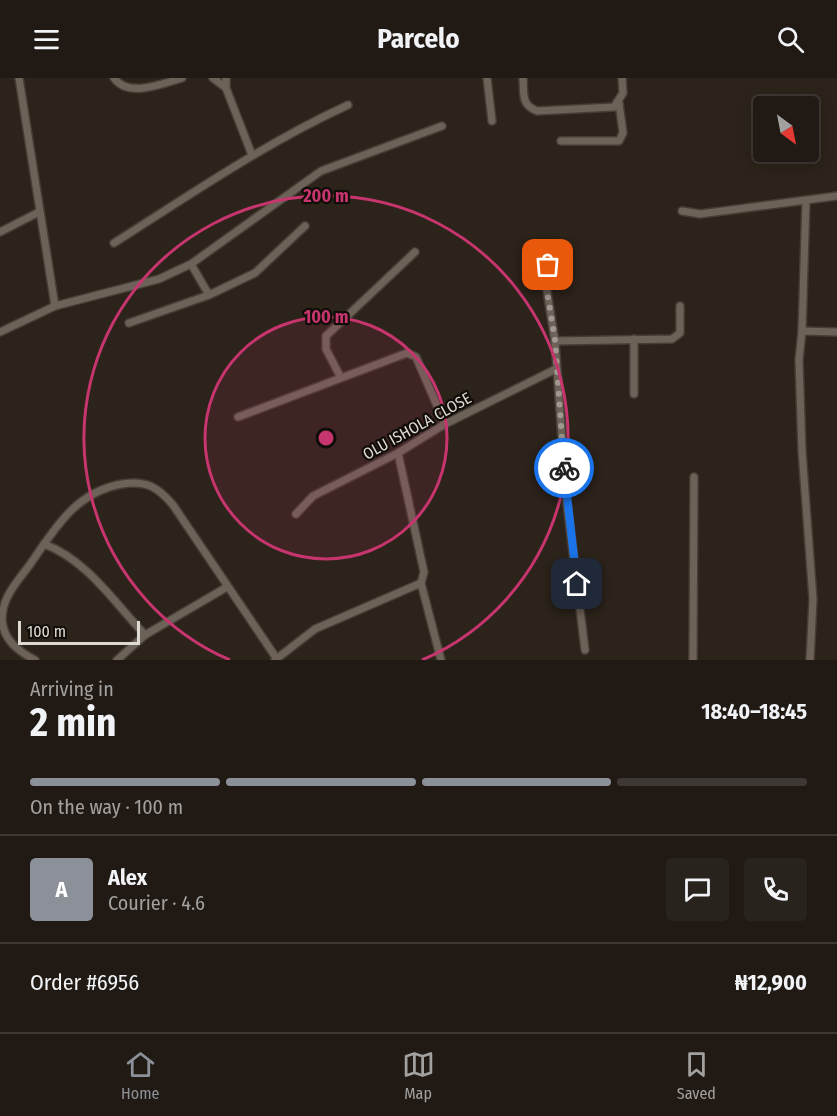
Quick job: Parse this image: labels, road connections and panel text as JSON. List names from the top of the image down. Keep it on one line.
{"streets":{"street":["OLU ISHOLA CLOSE"]},"scale_bar":"100 m","north":"bottom right","page":{"header":"Parcelo","scale":"100 m","heading":["2 min","Arriving in","18:40–18:45"],"panel":["Alex","Courier · 4.6","Order #6956","₦12,900"],"bar":"On the way · 100 m","round":"A","tabs":["Home","Map","Saved"]},"rings":["200 m","100 m"]}
